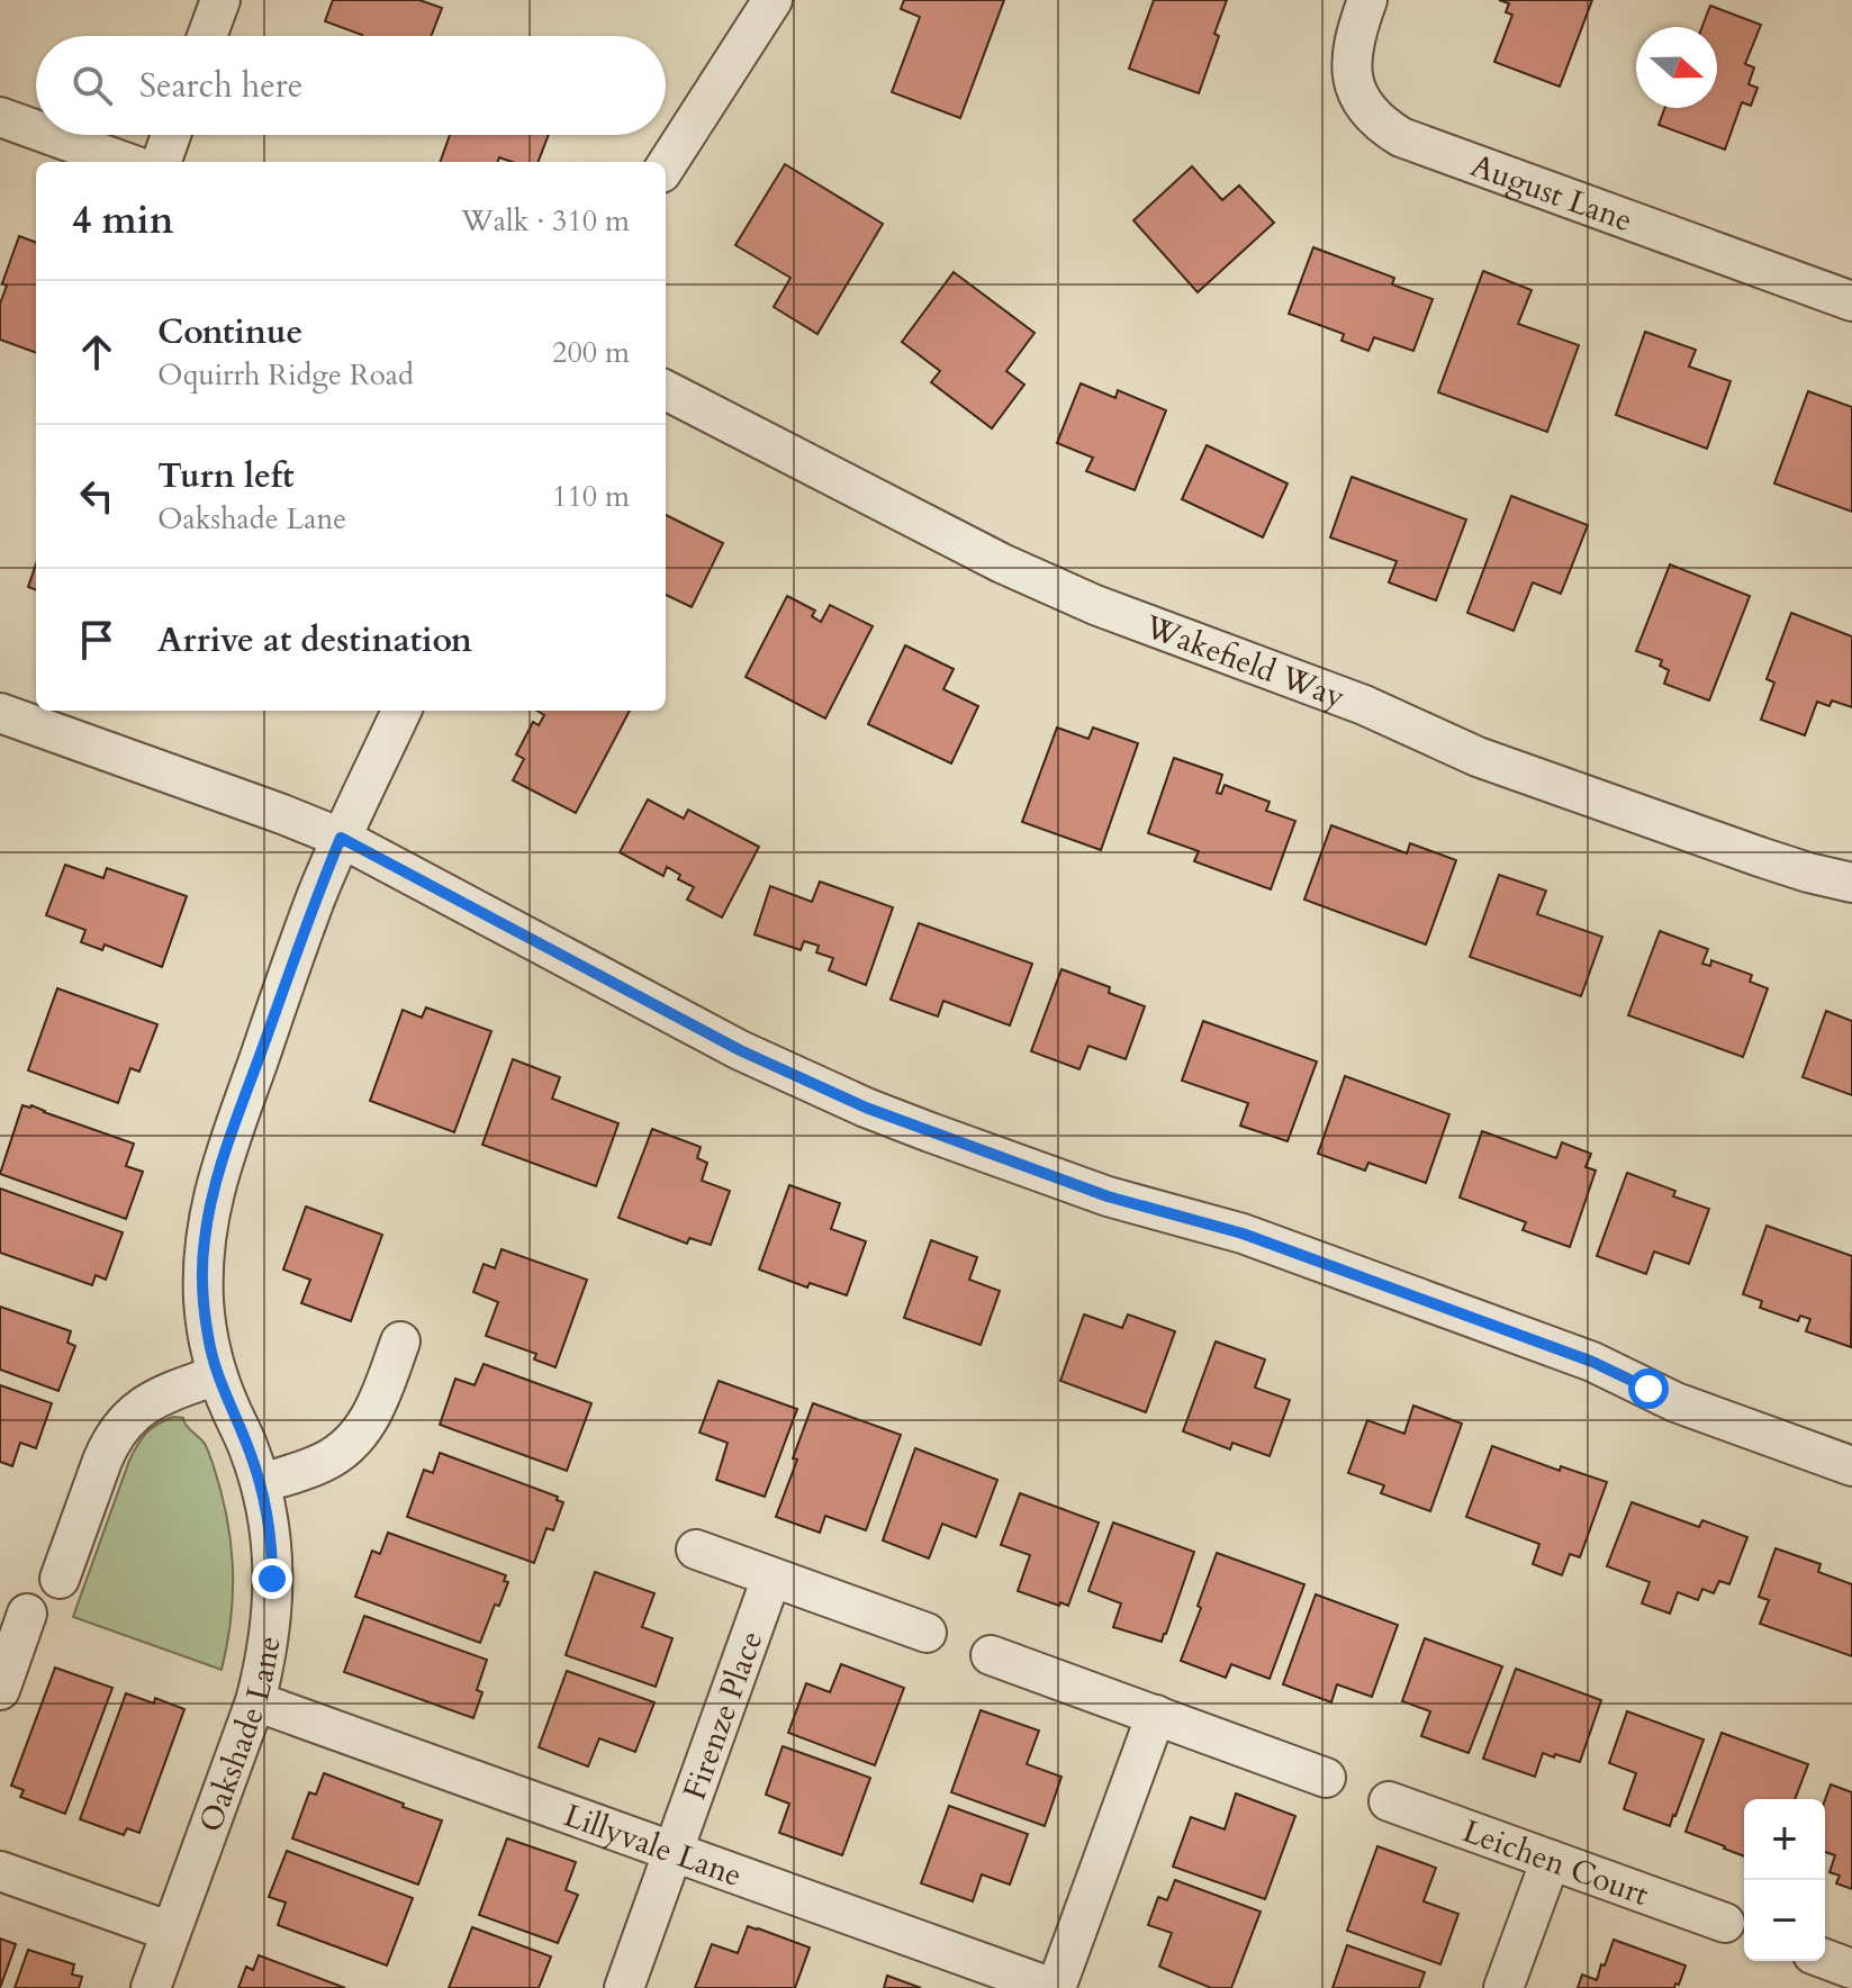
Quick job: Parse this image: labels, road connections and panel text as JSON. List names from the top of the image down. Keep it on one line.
{"streets":{"street":["August Lane","Wakefield Way","Firenze Place","Oakshade Lane","Lillyvale Lane","Leichen Court"]},"crossings":[["Firenze Place","Lillyvale Lane"],["Oakshade Lane","Lillyvale Lane"]],"north":"right","page":{"search":"Search here","heading":["4 min","Walk · 310 m"],"list":[["Continue","Oquirrh Ridge Road","200 m"],["Turn left","Oakshade Lane","110 m"],"Arrive at destination"],"map_buttons":["+","−"]}}
